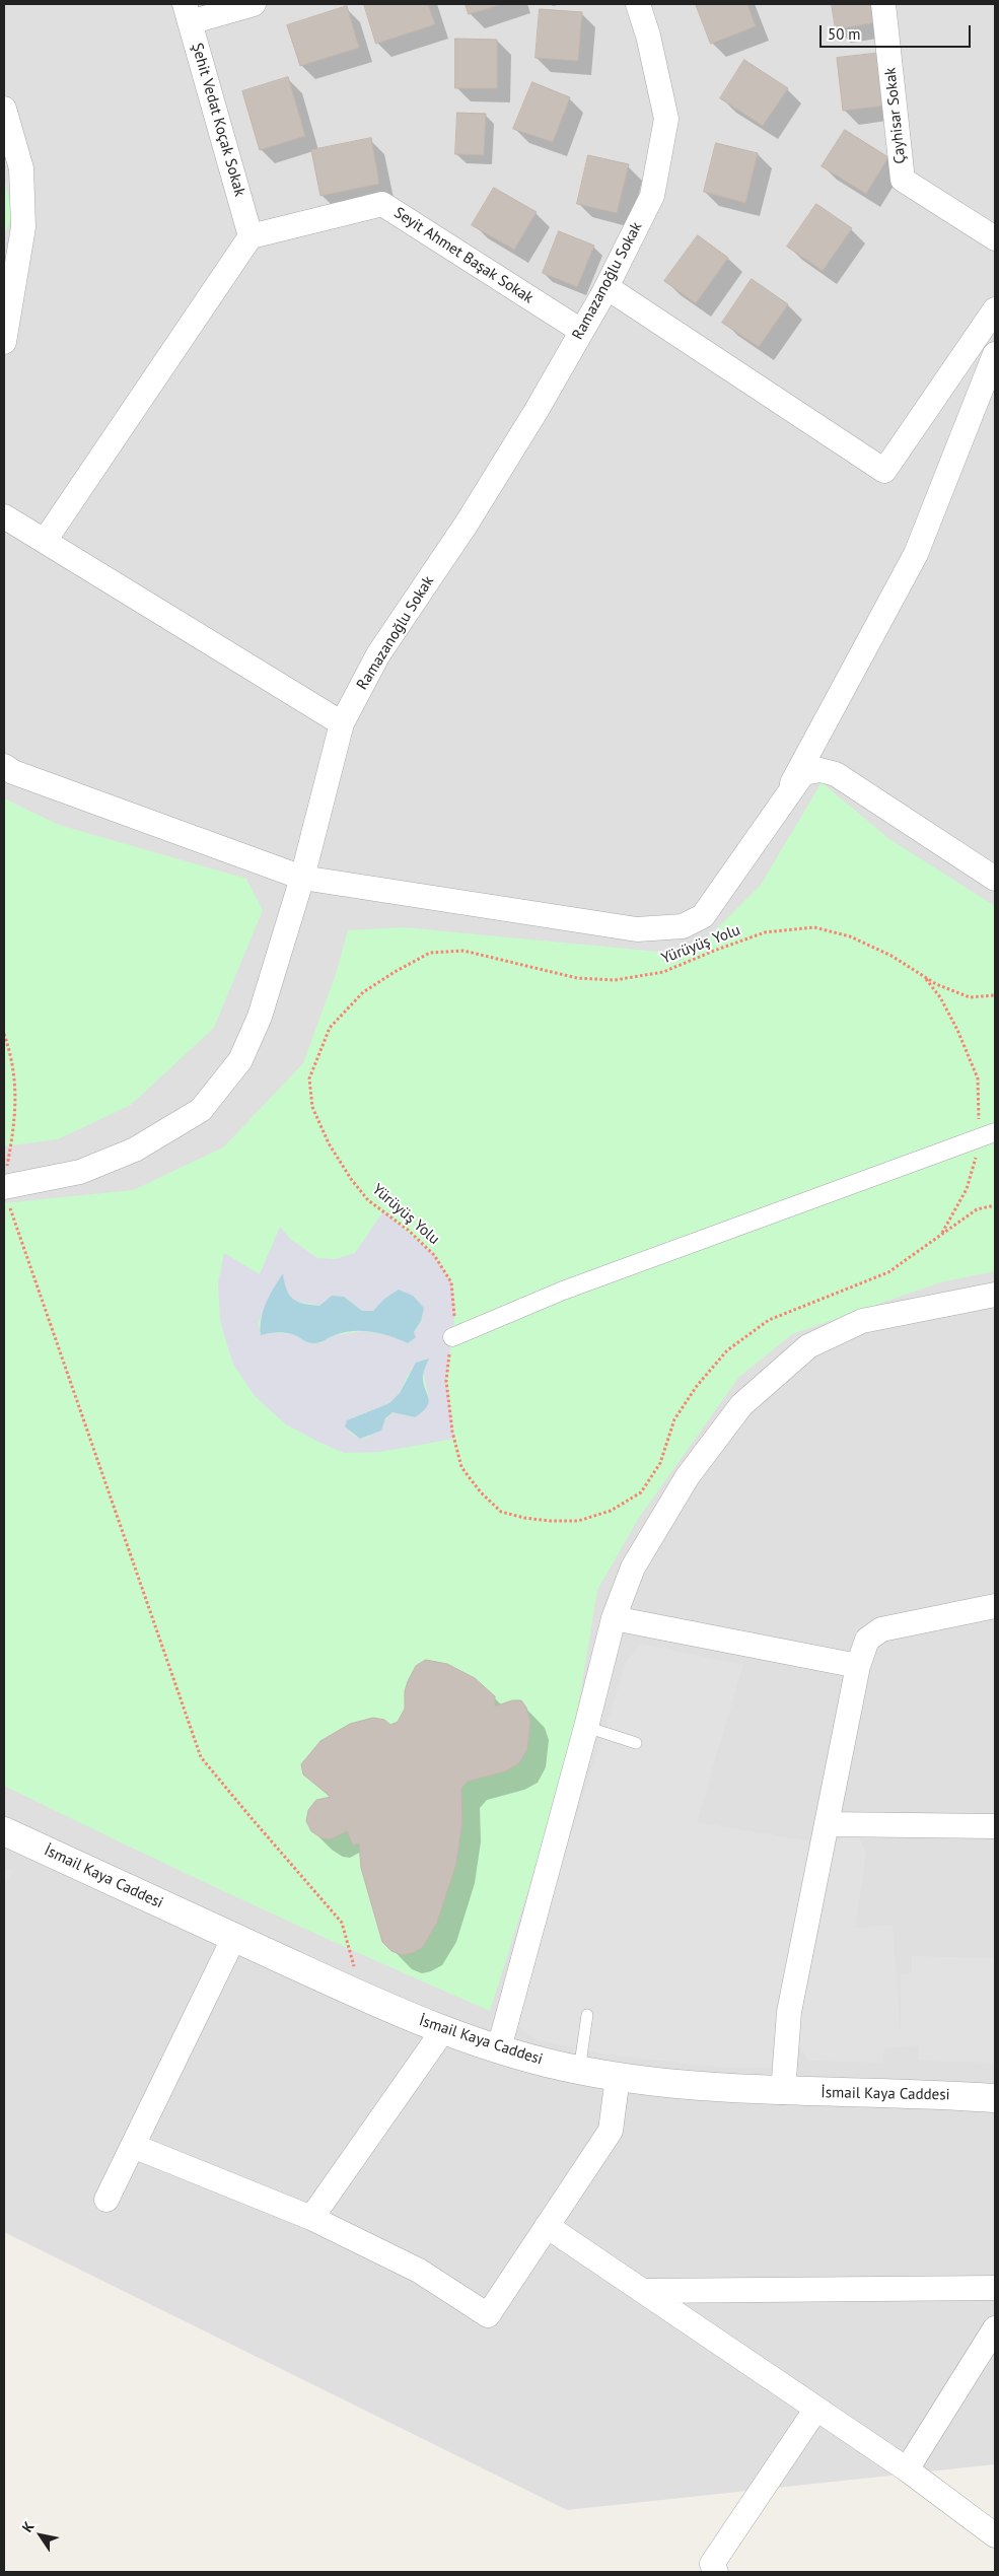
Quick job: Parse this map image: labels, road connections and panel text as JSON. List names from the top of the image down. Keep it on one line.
{"streets":{"street":["Çayhisar Sokak","Şehit Vedat Koçak Sokak","Seyit Ahmet Başak Sokak","Ramazanoğlu Sokak","İsmail Kaya Caddesi"],"path":["Yürüyüş Yolu"]},"crossings":[["Şehit Vedat Koçak Sokak","Seyit Ahmet Başak Sokak"],["Seyit Ahmet Başak Sokak","Ramazanoğlu Sokak"]],"scale_bar":"50 m","north":"top left"}
